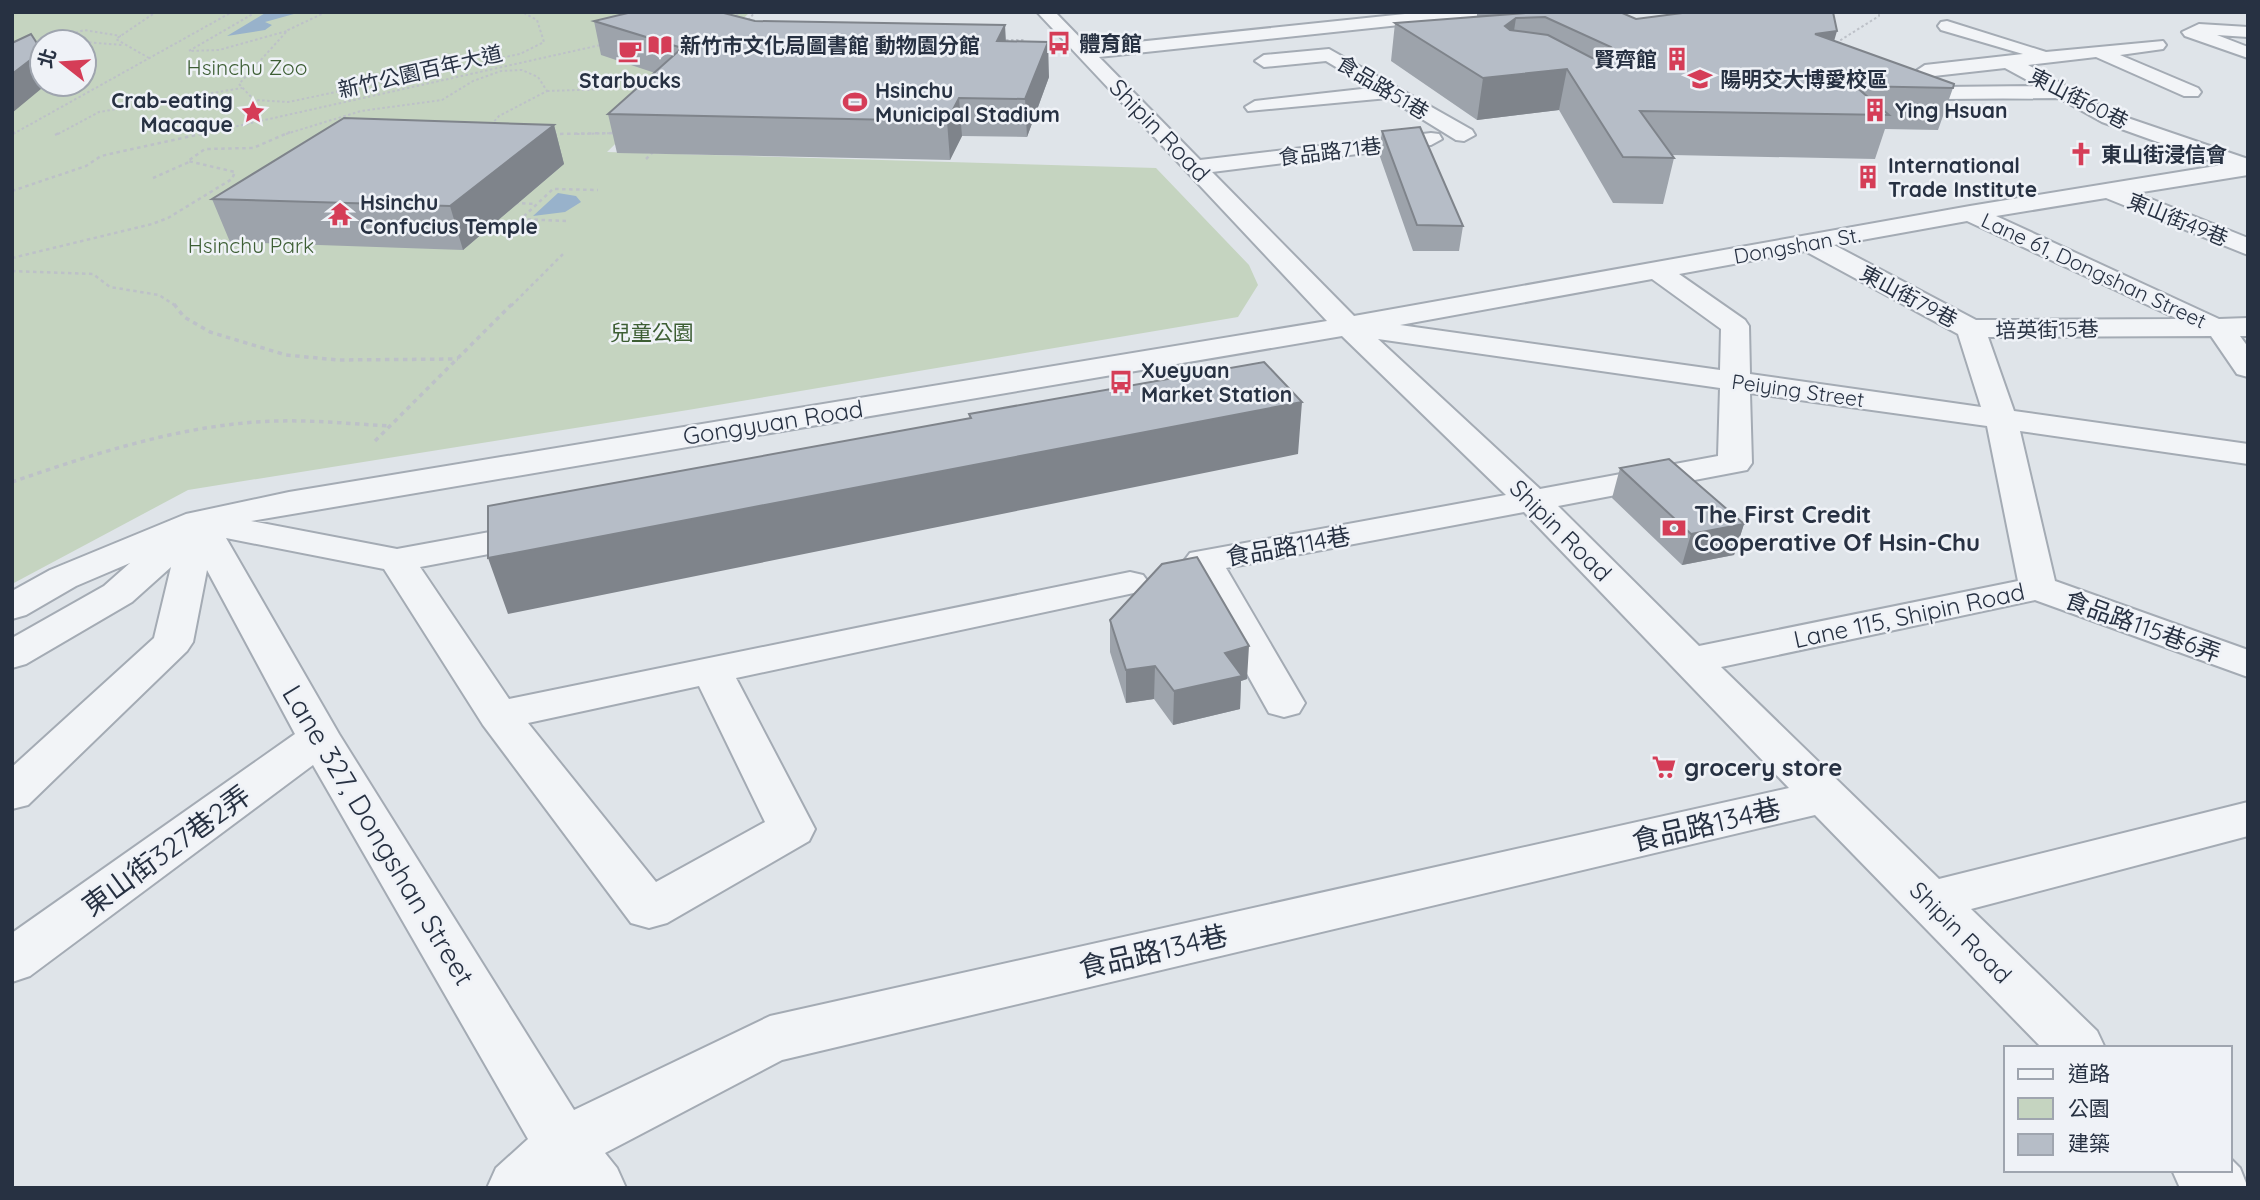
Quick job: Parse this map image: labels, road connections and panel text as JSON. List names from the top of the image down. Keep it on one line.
{"streets":{"street":["食品路51巷","東山街60巷","Shipin Road","食品路71巷","東山街49巷","Dongshan St.","Lane 61, Dongshan Street","東山街79巷","培英街15巷","Peiying Street","Gongyuan Road","食品路114巷","Lane 115, Shipin Road","食品路115巷6弄","食品路134巷","Lane 327, Dongshan Street","東山街327巷2弄"],"path":["新竹公園百年大道"]},"crossings":[["食品路51巷","食品路71巷"],["東山街60巷","Dongshan St."],["Shipin Road","食品路71巷"],["Shipin Road","Dongshan St."],["Shipin Road","Peiying Street"],["Shipin Road","Gongyuan Road"],["Shipin Road","食品路114巷"],["Shipin Road","Lane 115, Shipin Road"],["Shipin Road","食品路134巷"],["東山街49巷","Dongshan St."],["Dongshan St.","Lane 61, Dongshan Street"],["Dongshan St.","東山街79巷"],["Dongshan St.","Peiying Street"],["Dongshan St.","Gongyuan Road"],["Lane 61, Dongshan Street","培英街15巷"],["東山街79巷","培英街15巷"],["培英街15巷","Peiying Street"],["培英街15巷","Lane 115, Shipin Road"],["Peiying Street","Gongyuan Road"],["Peiying Street","Lane 115, Shipin Road"],["Gongyuan Road","Lane 327, Dongshan Street"],["Lane 115, Shipin Road","食品路115巷6弄"],["食品路134巷","Lane 327, Dongshan Street"],["Lane 327, Dongshan Street","東山街327巷2弄"]],"parks":["Hsinchu Zoo","Hsinchu Park","兒童公園"],"places":{"bus stop":["體育館","Xueyuan Market Station"],"library":["新竹市文化局圖書館 動物園分館"],"cafe":["Starbucks"],"building":["賢齊館","Ying Hsuan","International Trade Institute"],"school or university":["陽明交大博愛校區"],"sports":["Hsinchu Municipal Stadium"],"place":["Crab-eating Macaque"],"church":["東山街浸信會"],"temple":["Hsinchu Confucius Temple"],"bank":["The First Credit Cooperative Of Hsin-Chu"],"supermarket":["grocery store"]},"legend":["道路","公園","建築"],"north":"left"}
